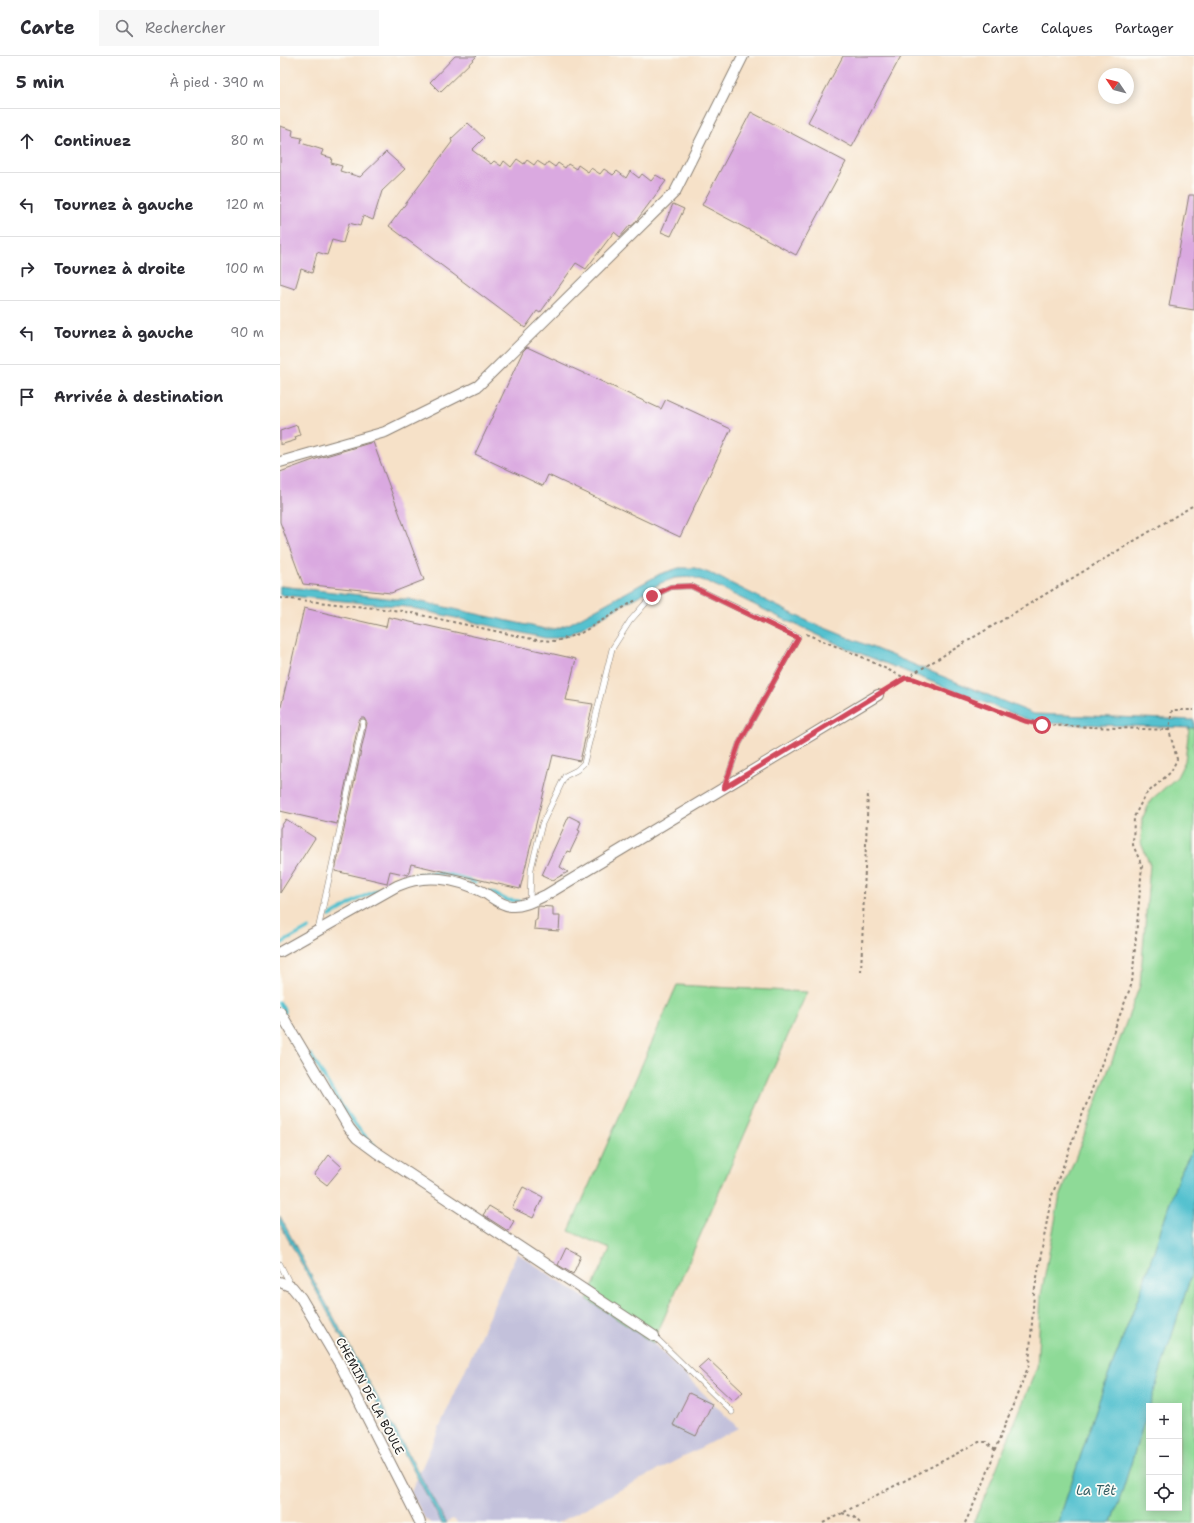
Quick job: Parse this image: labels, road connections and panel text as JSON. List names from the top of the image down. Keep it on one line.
{"streets":{"street":["CHEMIN DE LA BOULE"]},"water":["La Têt"],"north":"top left","page":{"header":"Carte","search":"Rechercher","nav":["Carte","Calques","Partager"],"heading":["5 min","À pied · 390 m"],"list":[["Continuez","80 m"],["Tournez à gauche","120 m"],["Tournez à droite","100 m"],["Tournez à gauche","90 m"],"Arrivée à destination"],"map_buttons":["+","−"]}}
